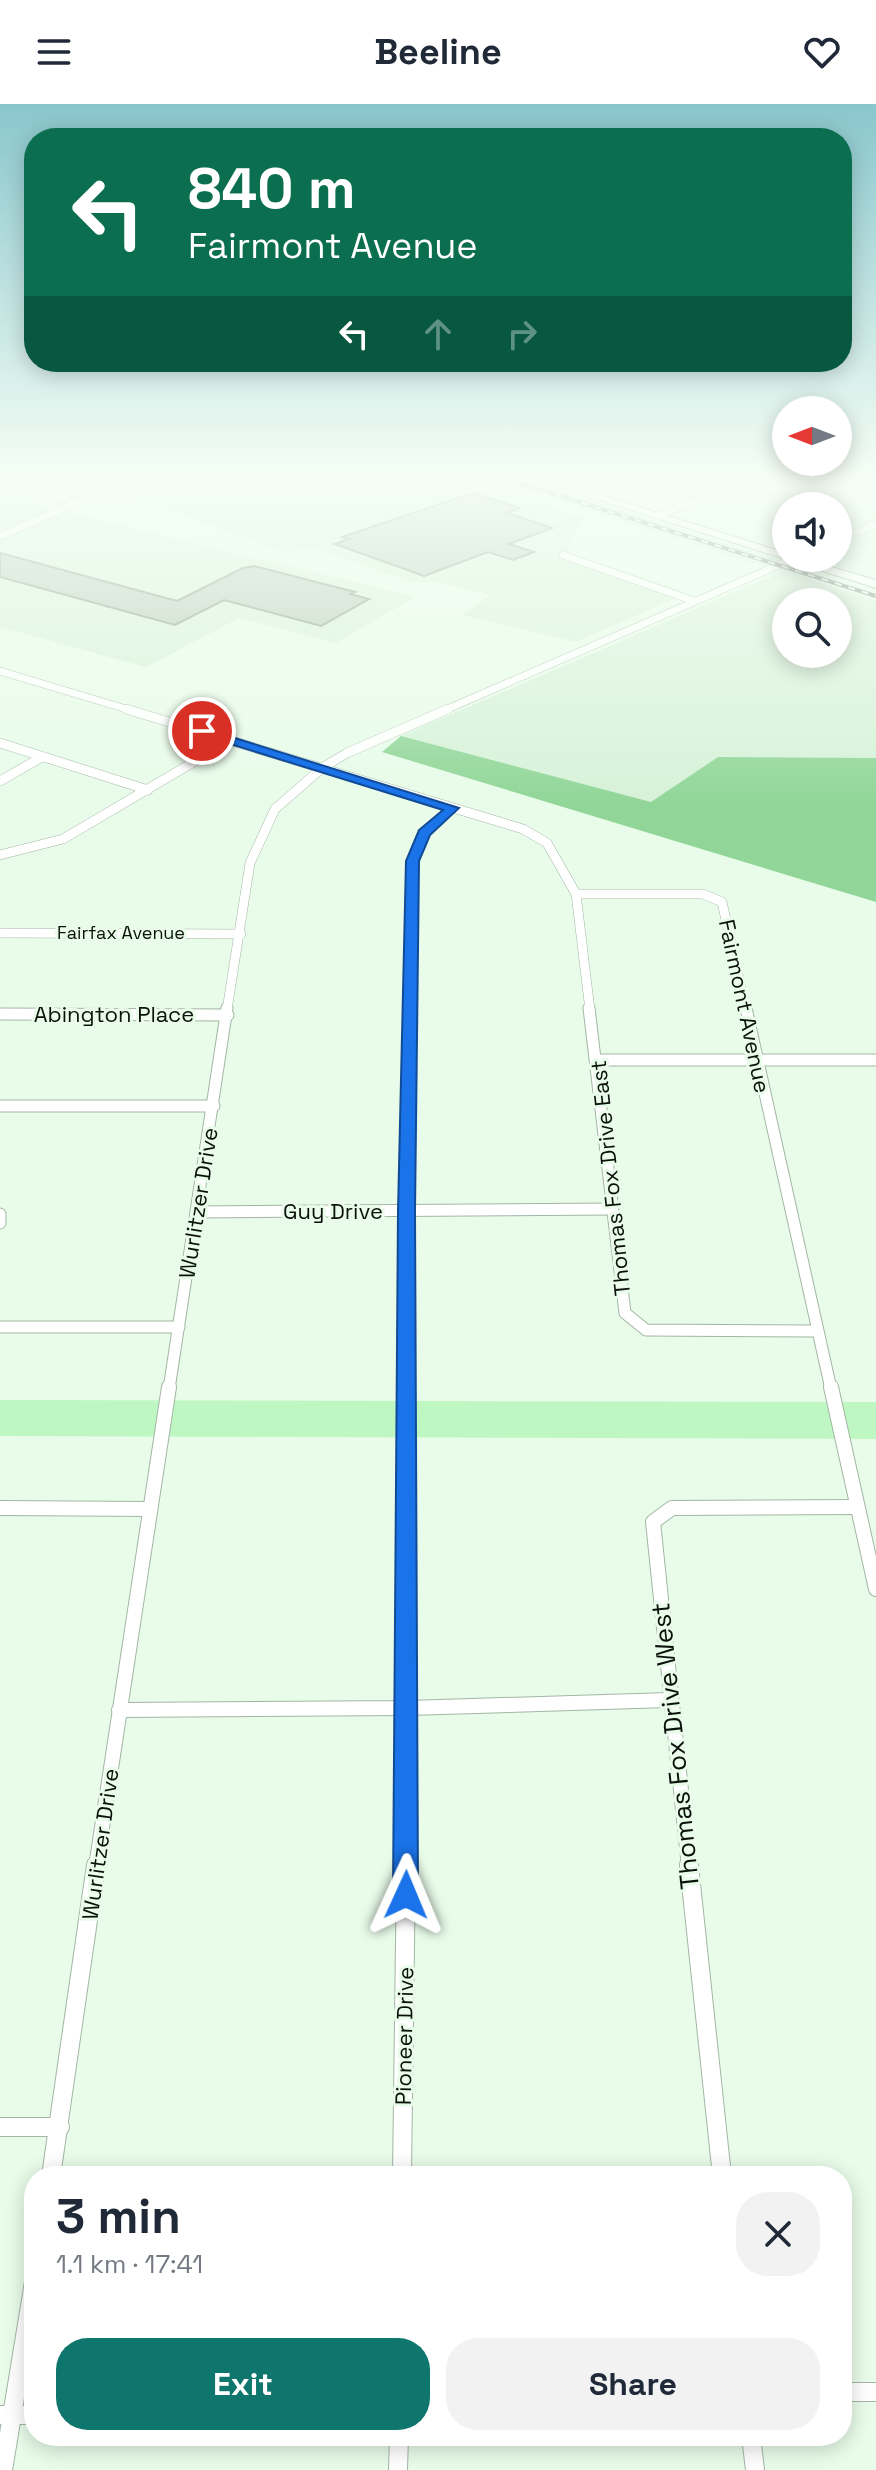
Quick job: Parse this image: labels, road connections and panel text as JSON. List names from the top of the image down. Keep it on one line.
{"streets":{"street":["Fairfax Avenue","Fairmont Avenue","Abington Place","Thomas Fox Drive East","Wurlitzer Drive","Guy Drive","Thomas Fox Drive West","Pioneer Drive"]},"crossings":[["Fairfax Avenue","Wurlitzer Drive"],["Fairmont Avenue","Thomas Fox Drive East"],["Fairmont Avenue","Thomas Fox Drive West"],["Abington Place","Wurlitzer Drive"],["Thomas Fox Drive East","Guy Drive"],["Wurlitzer Drive","Guy Drive"],["Guy Drive","Pioneer Drive"]],"north":"left","page":{"header":"Beeline","turn":["840 m","Fairmont Avenue"],"heading":["3 min","1.1 km · 17:41"],"buttons":["Exit","Share"]}}
